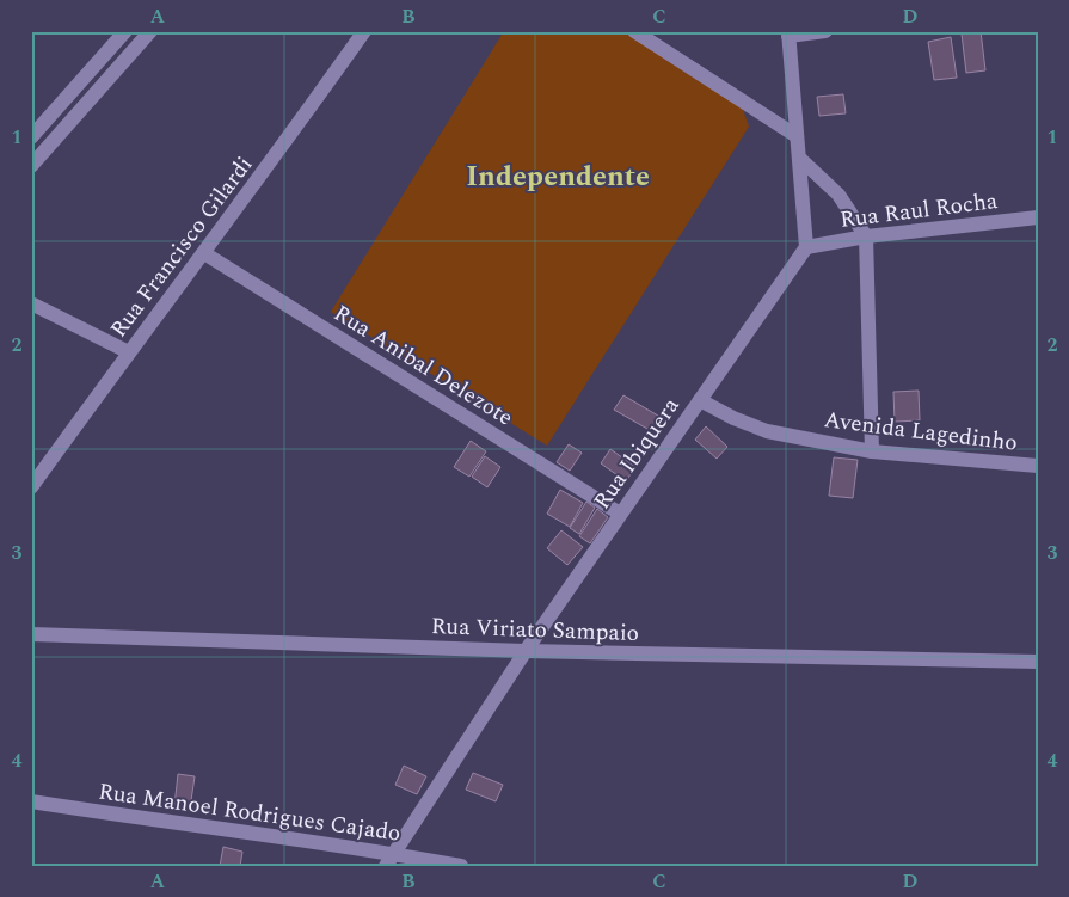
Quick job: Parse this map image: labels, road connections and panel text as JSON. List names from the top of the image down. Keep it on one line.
{"streets":{"street":["Rua Raul Rocha","Rua Francisco Gilardi","Rua Anibal Delezote","Avenida Lagedinho","Rua Ibiquera","Rua Viriato Sampaio","Rua Manoel Rodrigues Cajado"]},"crossings":[["Rua Raul Rocha","Rua Ibiquera"],["Rua Francisco Gilardi","Rua Anibal Delezote"],["Rua Anibal Delezote","Rua Ibiquera"],["Avenida Lagedinho","Rua Ibiquera"],["Rua Ibiquera","Rua Viriato Sampaio"],["Rua Ibiquera","Rua Manoel Rodrigues Cajado"]],"districts":["Independente"],"grid":{"columns":["A","B","C","D"],"rows":["1","2","3","4"]}}
